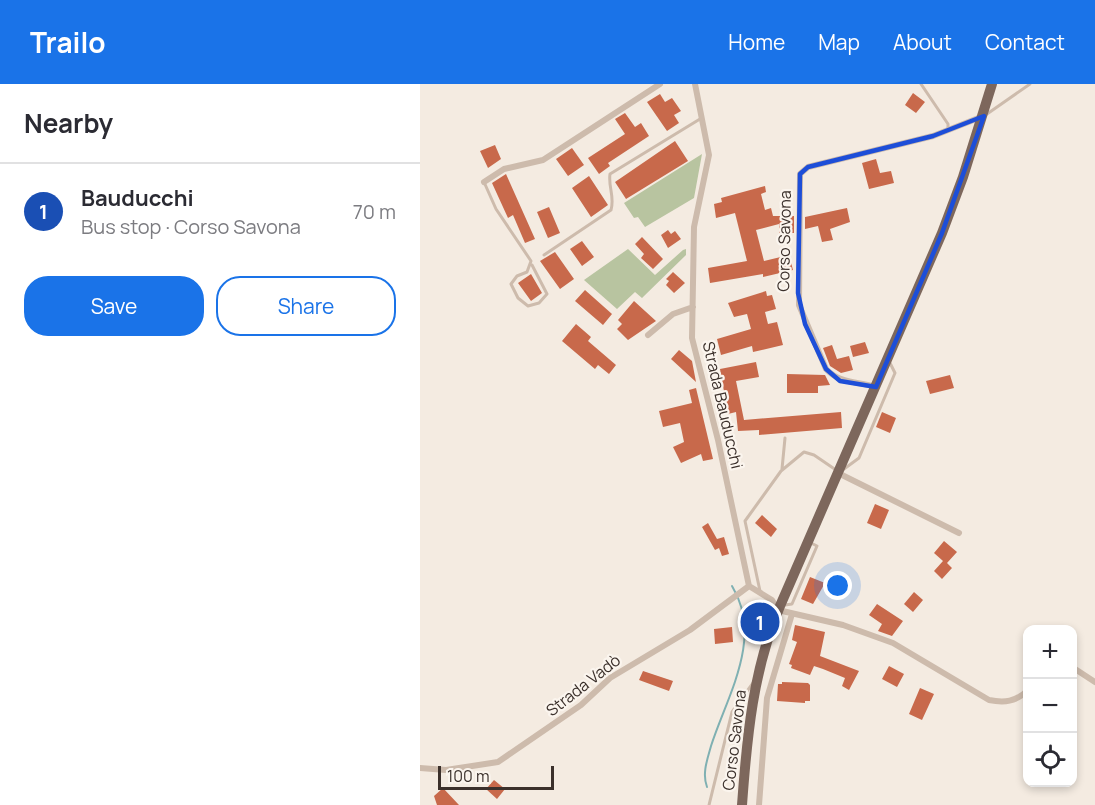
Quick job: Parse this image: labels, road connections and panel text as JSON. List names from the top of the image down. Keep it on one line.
{"streets":{"main road":["Corso Savona"],"street":["Strada Bauducchi","Strada Vadò"]},"crossings":[["Strada Bauducchi","Strada Vadò"]],"scale_bar":"100 m","page":{"header":"Trailo","nav":["Home","Map","About","Contact"],"heading":"Nearby","list":[{"mark":"1","name":"Bauducchi","note":"Bus stop · Corso Savona","value":"70 m"}],"buttons":["Save","Share"],"pins":"1","map_buttons":["+","−"],"scale":"100 m"}}
